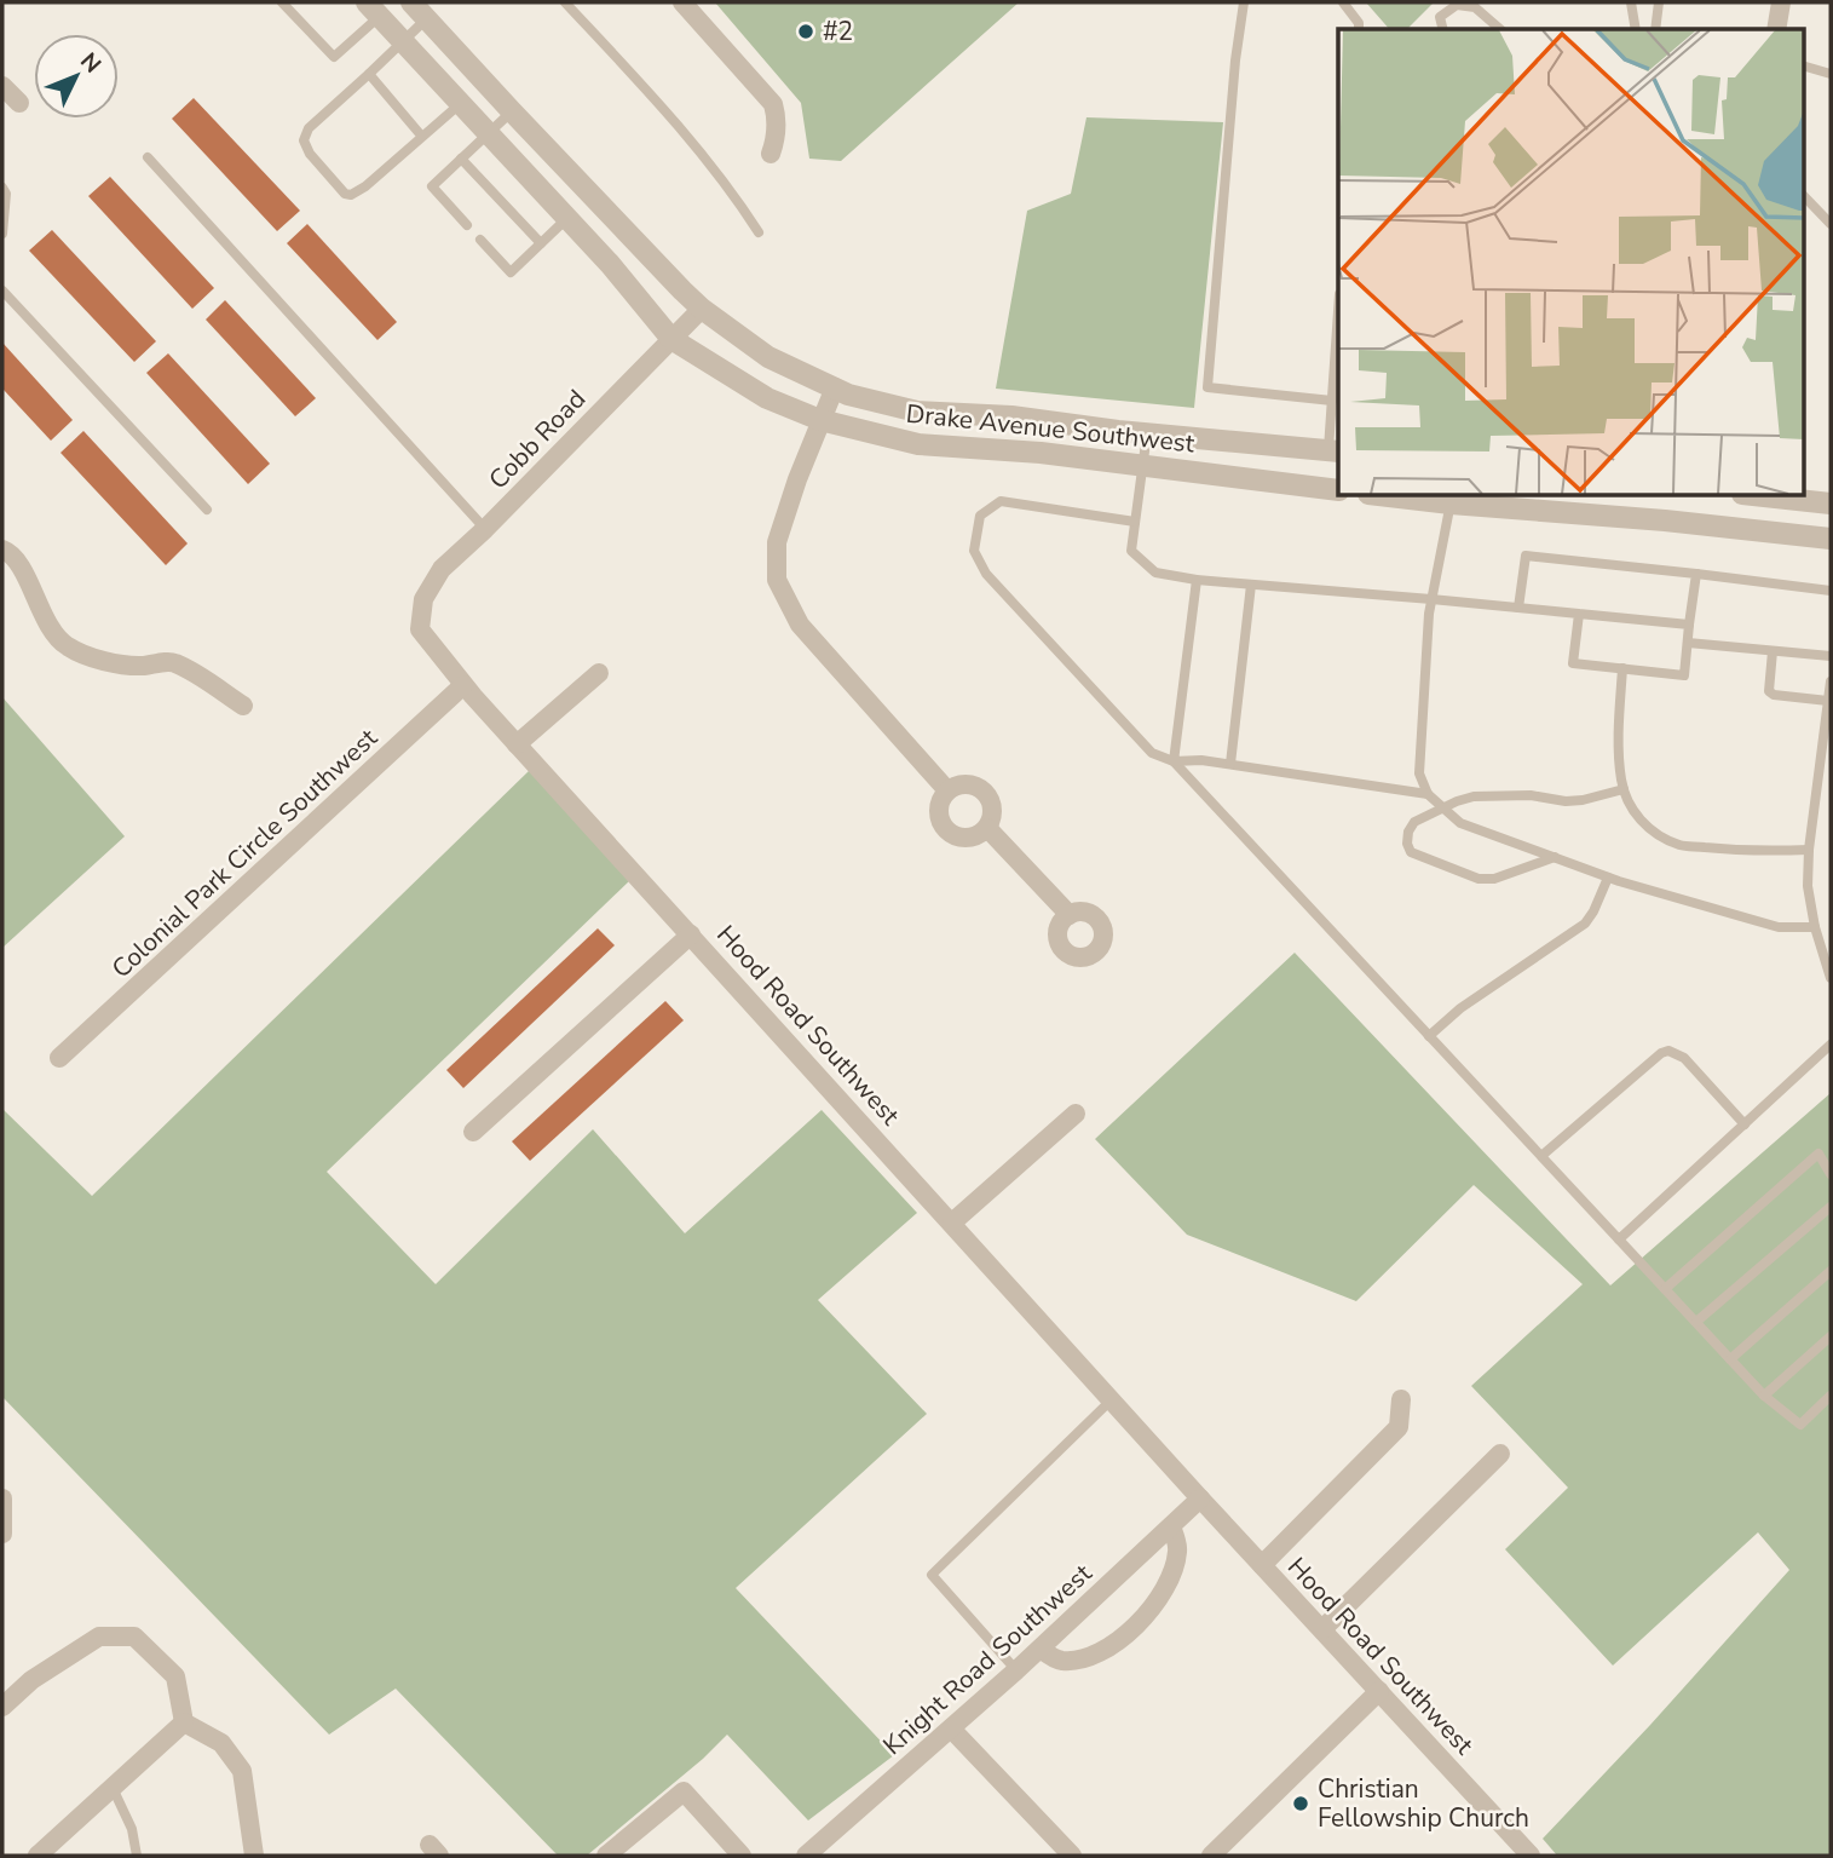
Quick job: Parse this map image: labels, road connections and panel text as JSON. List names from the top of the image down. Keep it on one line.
{"streets":{"street":["Drake Avenue Southwest","Cobb Road","Colonial Park Circle Southwest","Hood Road Southwest","Knight Road Southwest"]},"crossings":[["Drake Avenue Southwest","Cobb Road"],["Cobb Road","Hood Road Southwest"],["Colonial Park Circle Southwest","Hood Road Southwest"],["Hood Road Southwest","Knight Road Southwest"]],"places":["#2","Christian Fellowship Church"],"north":"top right"}
